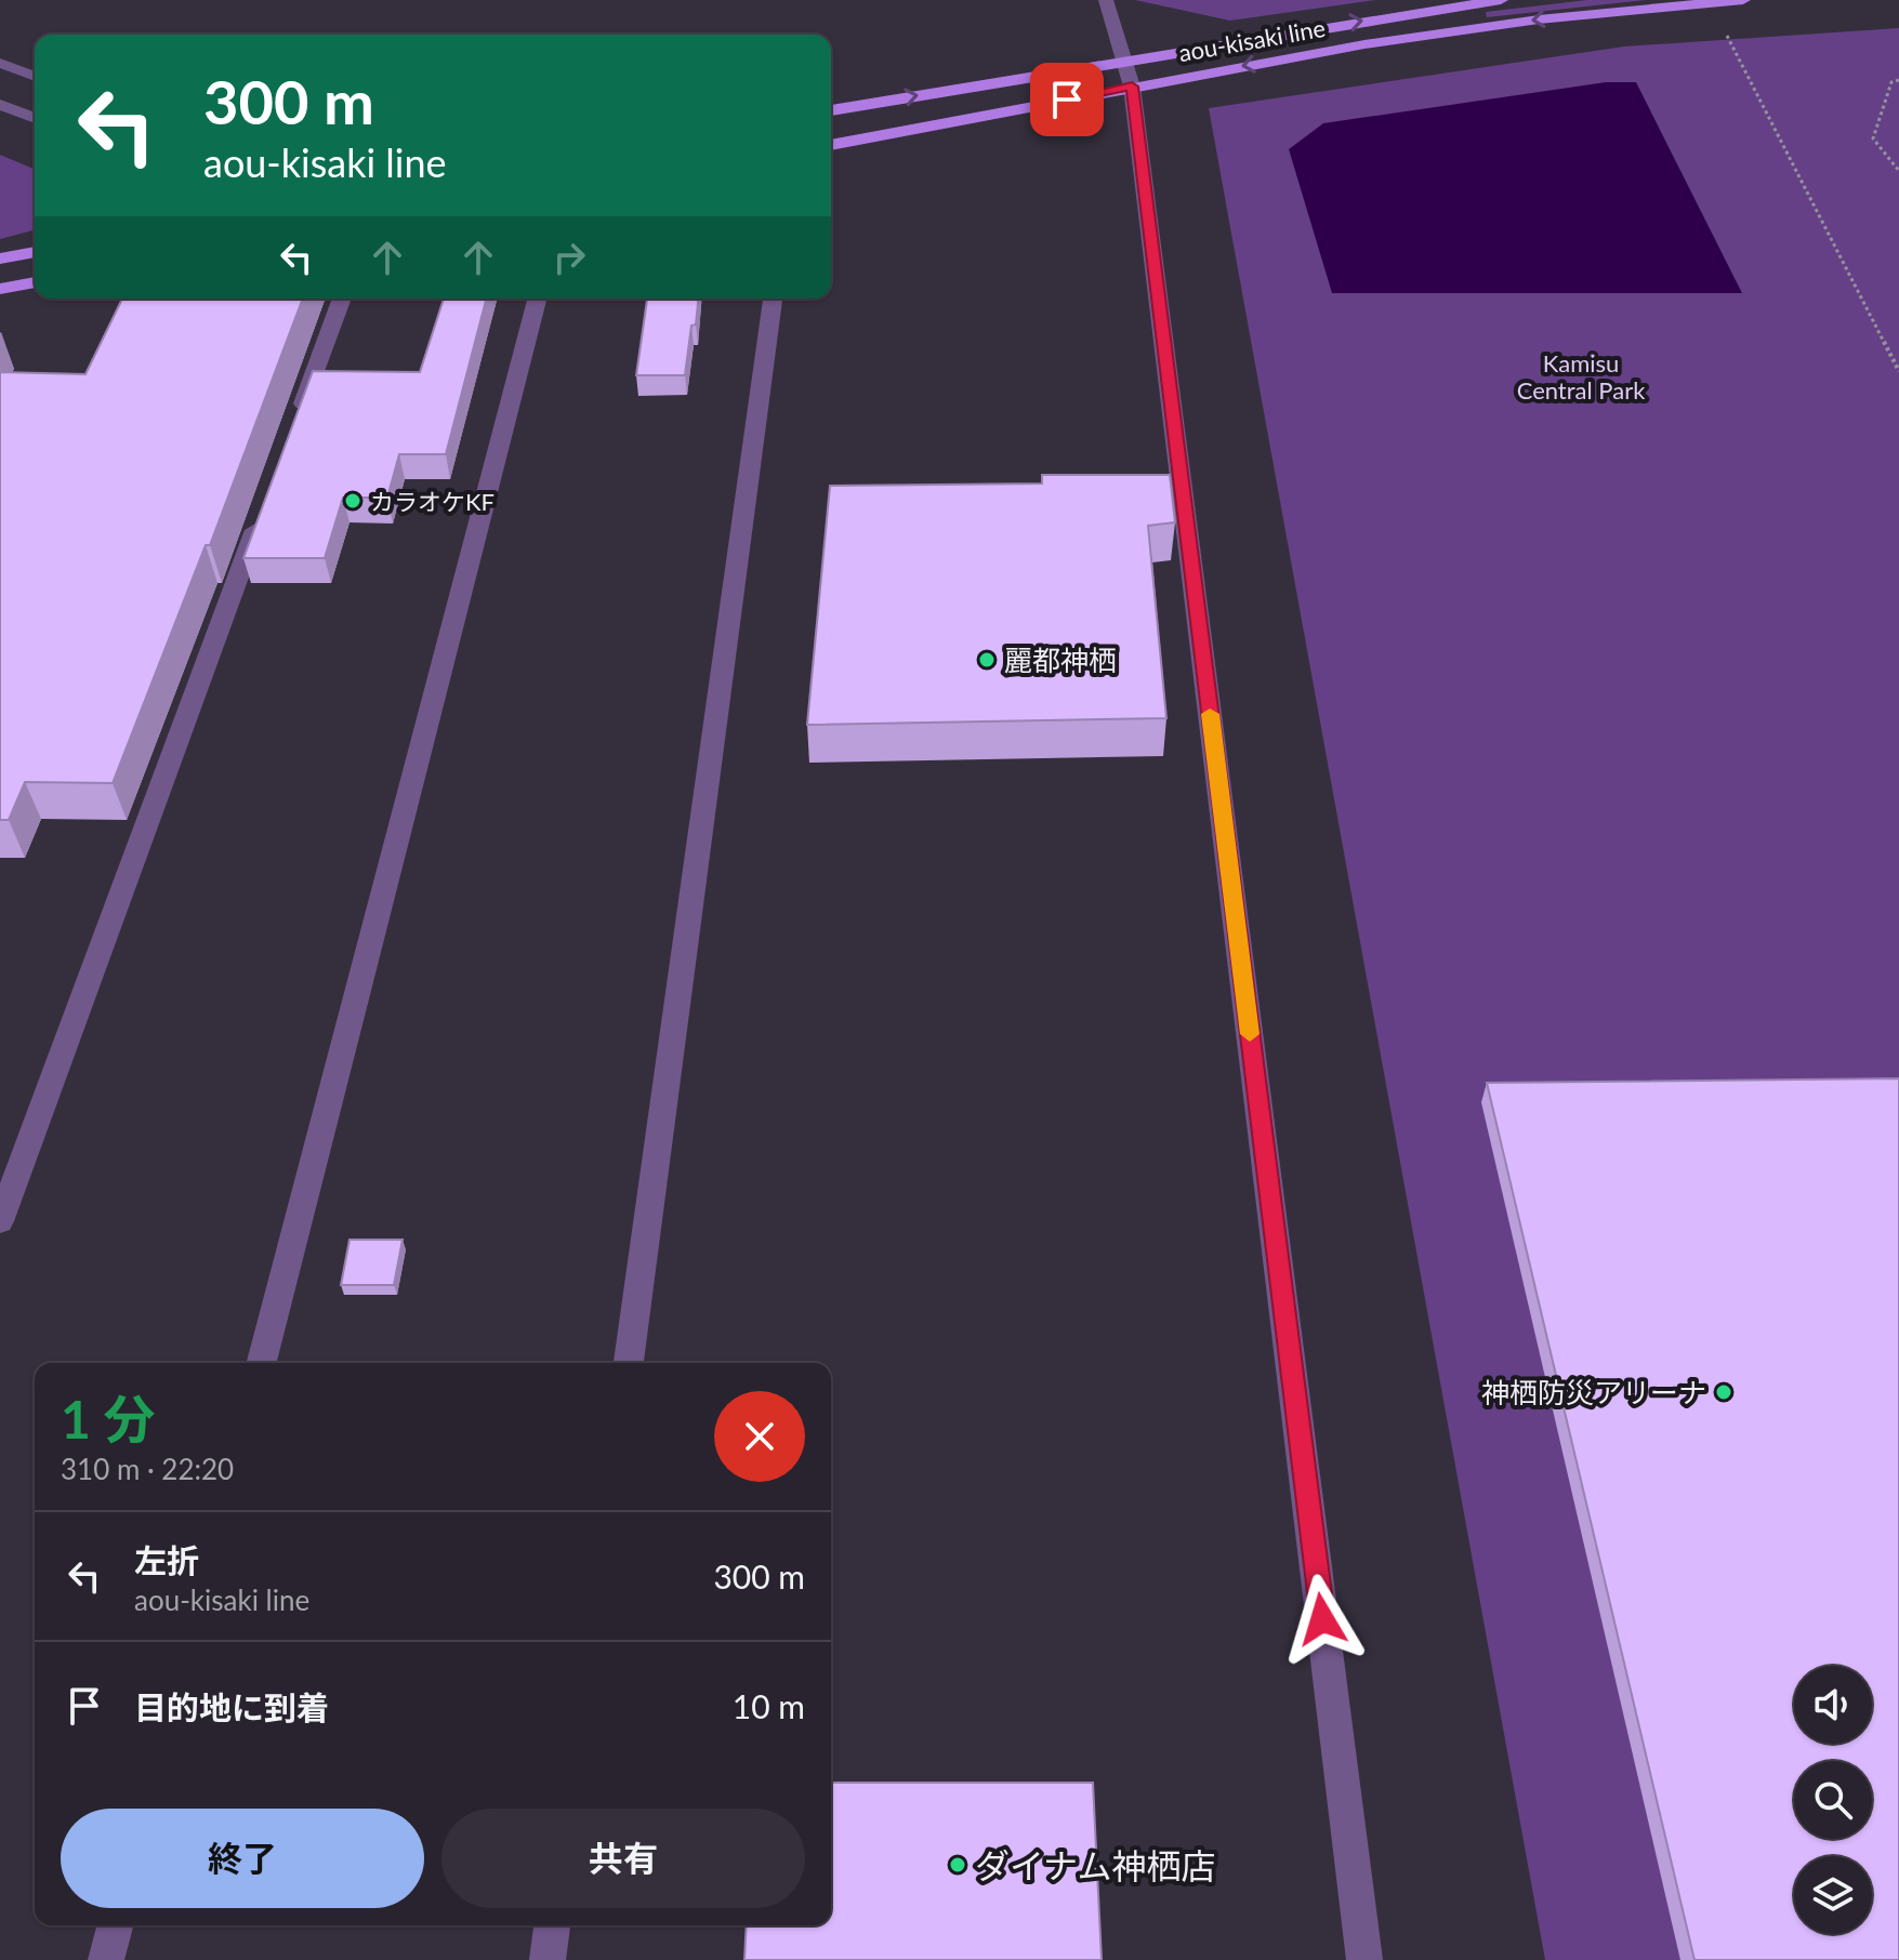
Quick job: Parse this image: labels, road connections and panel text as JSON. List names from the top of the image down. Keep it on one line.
{"streets":{"main road":["aou-kisaki line"]},"parks":["Kamisu Central Park"],"places":["カラオケKF","麗都神栖","神栖防災アリーナ","ダイナム神栖店"],"page":{"turn":["300 m","aou-kisaki line"],"heading":["1 分","310 m · 22:20"],"list":[{"name":"左折","note":"aou-kisaki line","value":"300 m"},{"name":"目的地に到着","value":"10 m"}],"buttons":["終了","共有"]}}
